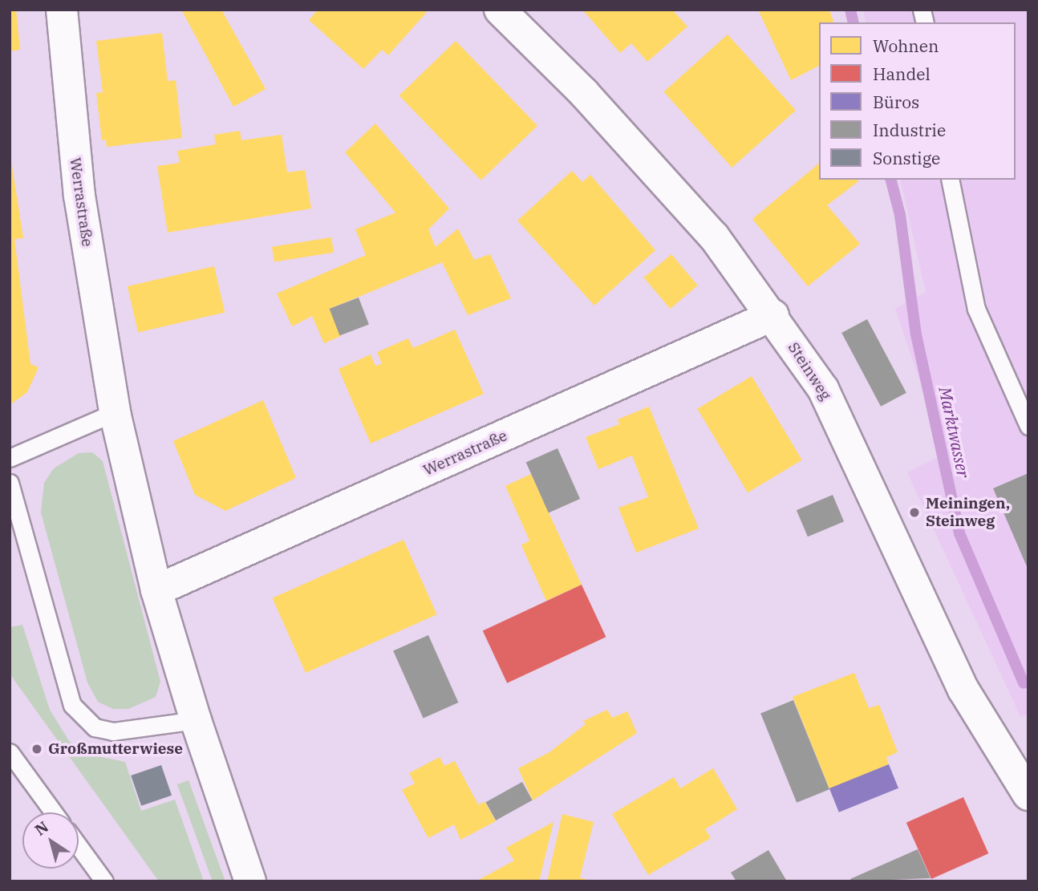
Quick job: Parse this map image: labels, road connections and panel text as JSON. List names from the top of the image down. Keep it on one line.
{"streets":{"street":["Werrastraße","Steinweg"]},"crossings":[["Werrastraße","Steinweg"]],"water":["Marktwasser"],"places":["Meiningen, Steinweg","Großmutterwiese"],"legend":["Wohnen","Handel","Büros","Industrie","Sonstige"],"north":"top left"}
